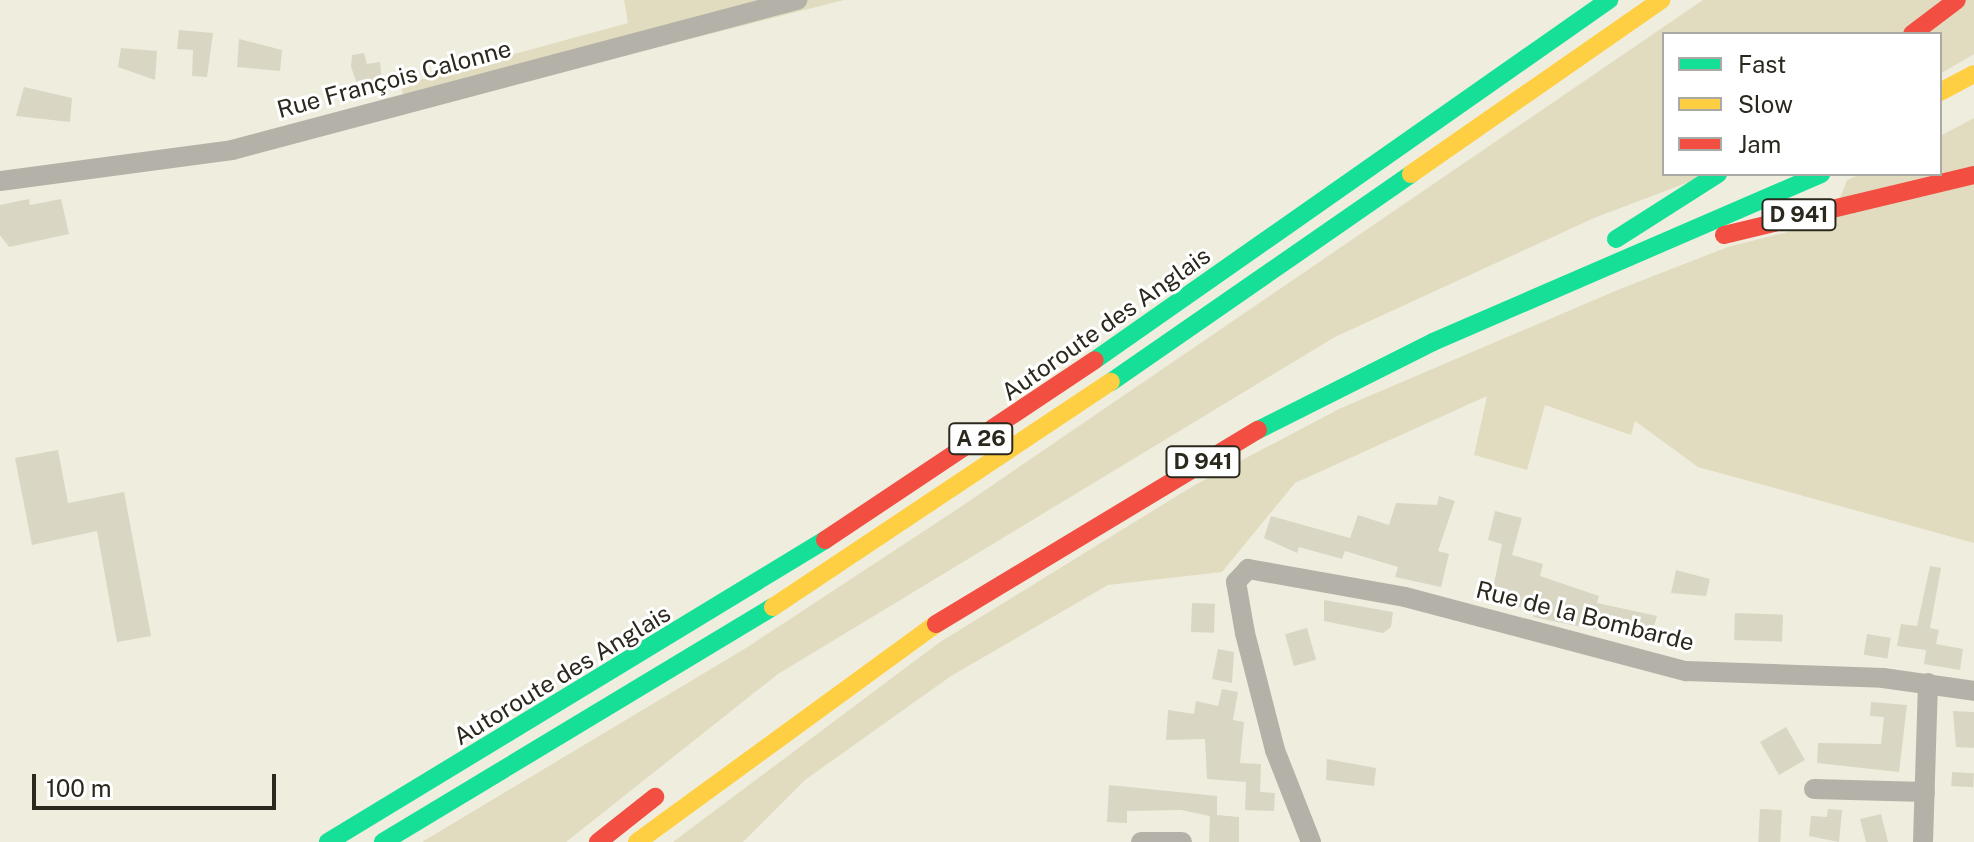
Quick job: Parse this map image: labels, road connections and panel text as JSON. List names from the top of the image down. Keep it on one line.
{"streets":{"highway":["D 941","Autoroute des Anglais","A 26"],"street":["Rue François Calonne","Rue de la Bombarde"]},"legend":["Fast","Slow","Jam"],"scale_bar":"100 m"}
